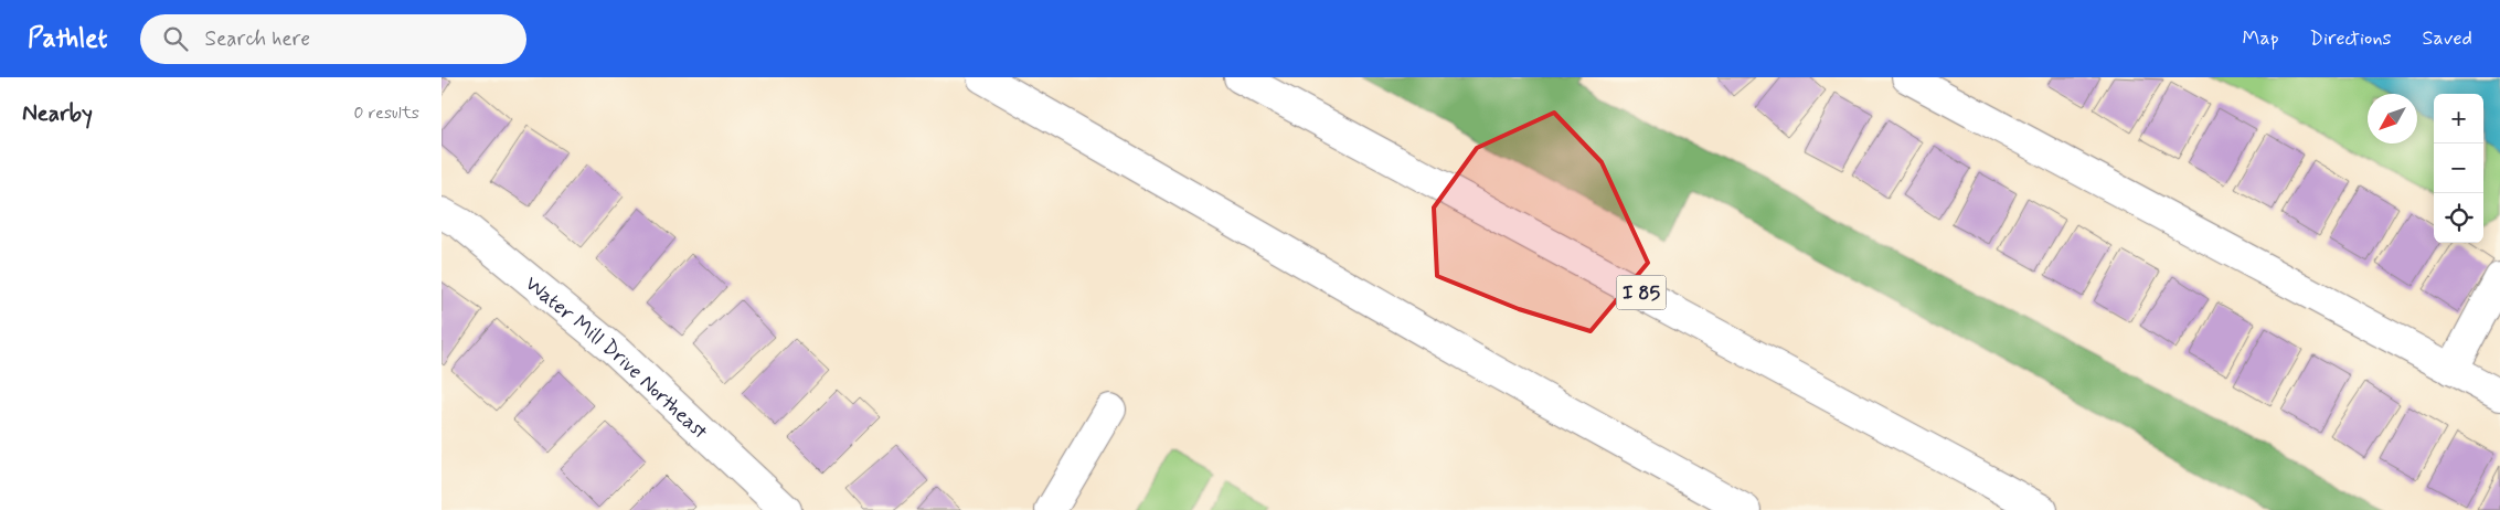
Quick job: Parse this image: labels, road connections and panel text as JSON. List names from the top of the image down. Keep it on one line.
{"streets":{"main road":["I 85","Water Mill Drive Northeast"]},"north":"bottom left","page":{"header":"Pathlet","search":"Search here","nav":["Map","Directions","Saved"],"heading":["Nearby","0 results"],"map_buttons":["+","−"]}}
